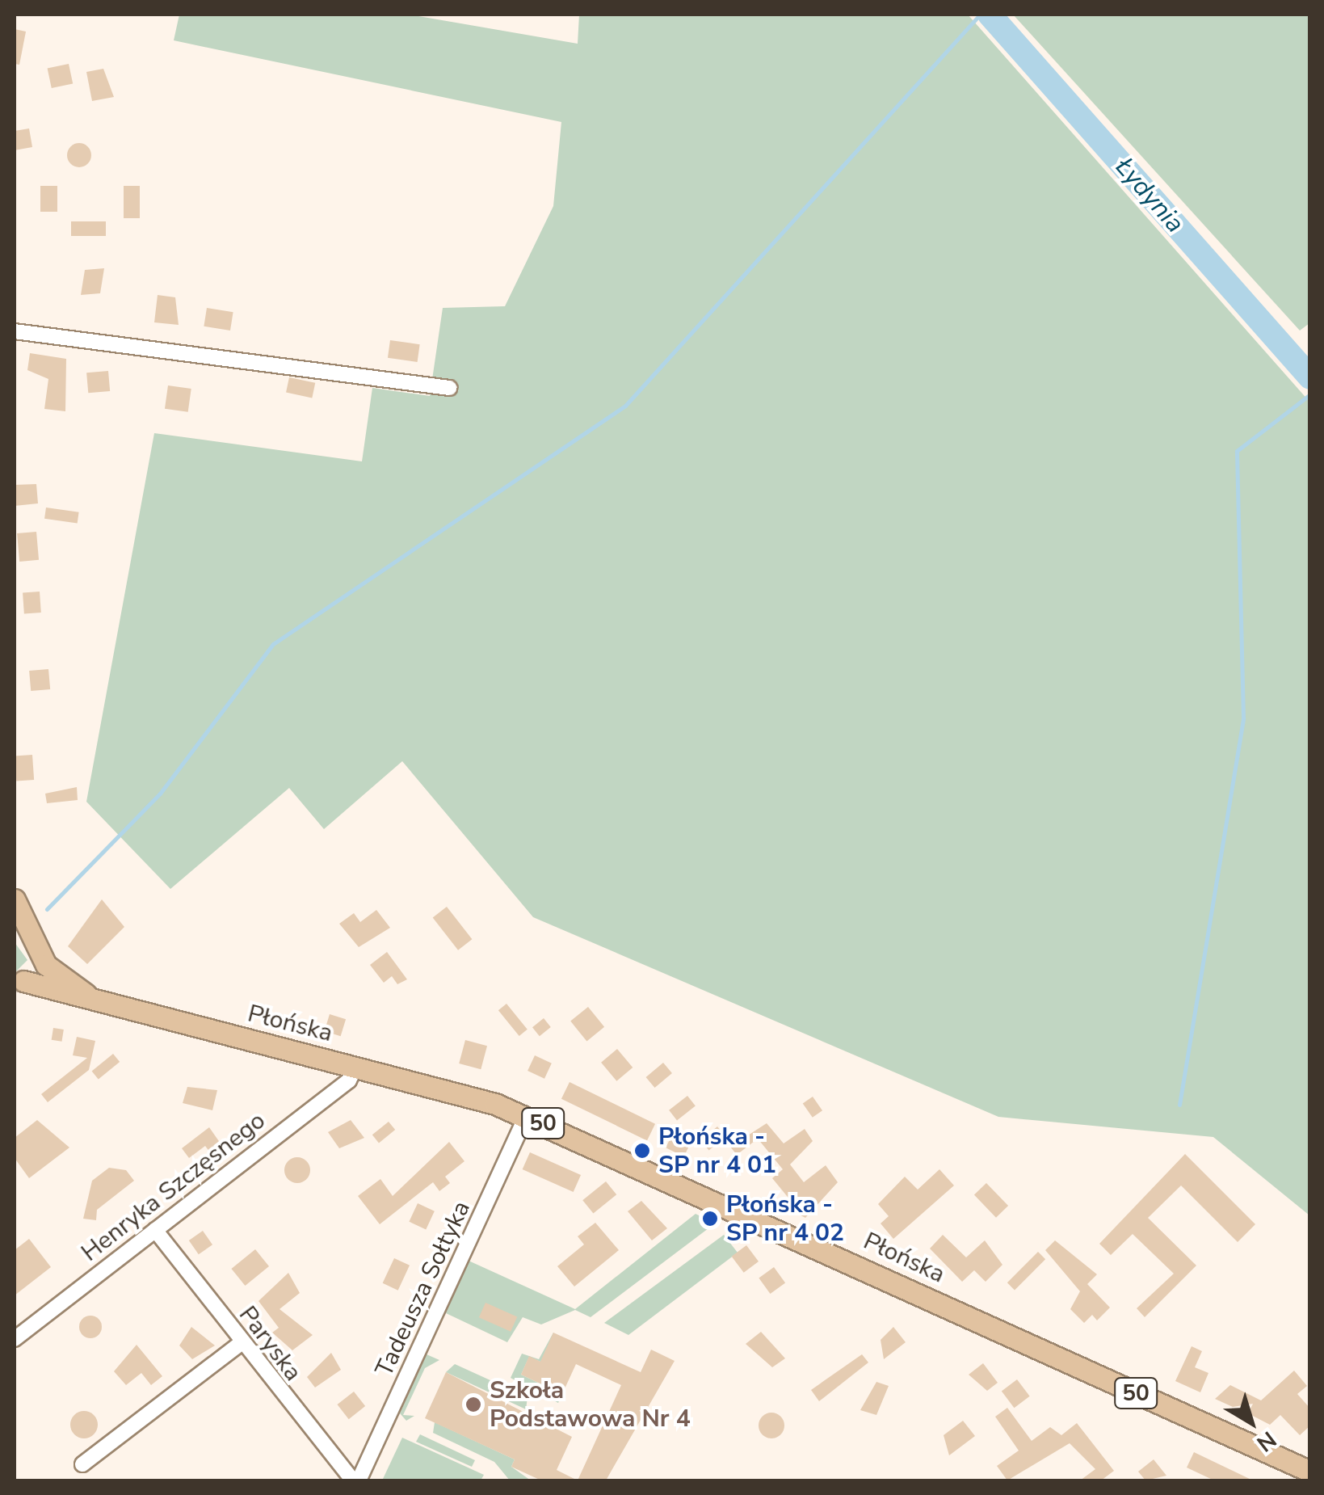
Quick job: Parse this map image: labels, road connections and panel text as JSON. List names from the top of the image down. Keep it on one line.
{"streets":{"main road":["Płońska","50"],"street":["Henryka Szczęsnego","Tadeusza Sołtyka","Paryska"]},"crossings":[["Płońska","50"],["Płońska","Henryka Szczęsnego"],["Płońska","Tadeusza Sołtyka"],["Henryka Szczęsnego","Paryska"],["Tadeusza Sołtyka","Paryska"]],"water":["Łydynia"],"places":["Płońska - SP nr 4 01","Płońska - SP nr 4 02","Szkoła Podstawowa Nr 4"],"north":"bottom right"}
